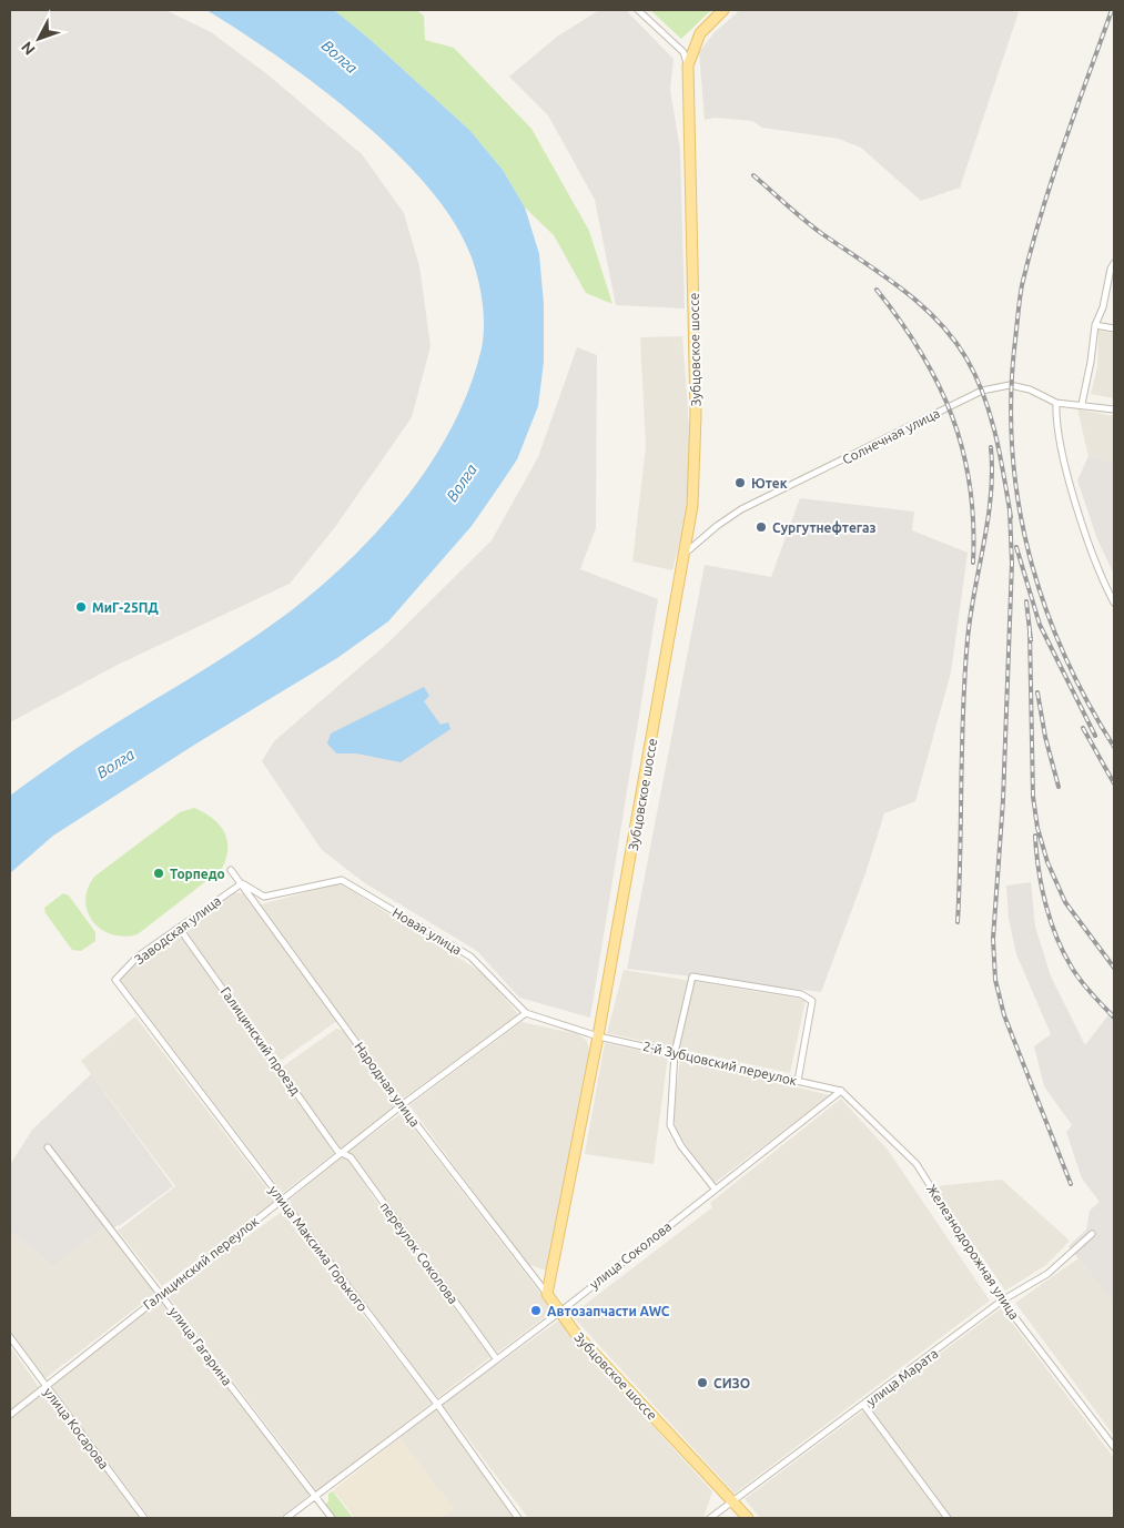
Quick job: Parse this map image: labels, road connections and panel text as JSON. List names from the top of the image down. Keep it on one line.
{"streets":{"main road":["Зубцовское шоссе"],"street":["Солнечная улица","Заводская улица","Новая улица","Галицинский проезд","2-й Зубцовский переулок","Народная улица","улица Максима Горького","Железнодорожная улица","переулок Соколова","улица Соколова","Галицинский переулок","улица Гагарина","улица Марата","улица Косарова"]},"crossings":[["Зубцовское шоссе","Солнечная улица"],["Зубцовское шоссе","Новая улица"],["Зубцовское шоссе","2-й Зубцовский переулок"],["Зубцовское шоссе","Народная улица"],["Зубцовское шоссе","улица Соколова"],["Зубцовское шоссе","улица Марата"],["Заводская улица","Новая улица"],["Заводская улица","Галицинский проезд"],["Заводская улица","Народная улица"],["Заводская улица","улица Максима Горького"],["Новая улица","2-й Зубцовский переулок"],["Новая улица","Народная улица"],["Новая улица","Галицинский переулок"],["Галицинский проезд","переулок Соколова"],["Галицинский проезд","Галицинский переулок"],["2-й Зубцовский переулок","Железнодорожная улица"],["2-й Зубцовский переулок","улица Соколова"],["Народная улица","Галицинский переулок"],["улица Максима Горького","улица Соколова"],["улица Максима Горького","Галицинский переулок"],["Железнодорожная улица","улица Соколова"],["Железнодорожная улица","улица Марата"],["переулок Соколова","улица Соколова"],["переулок Соколова","Галицинский переулок"],["улица Соколова","улица Гагарина"],["Галицинский переулок","улица Гагарина"],["Галицинский переулок","улица Косарова"]],"water":["Волга"],"places":["Ютек","Сургутнефтегаз","МиГ-25ПД","Торпедо","Автозапчасти AWC","СИЗО"],"north":"bottom left"}
